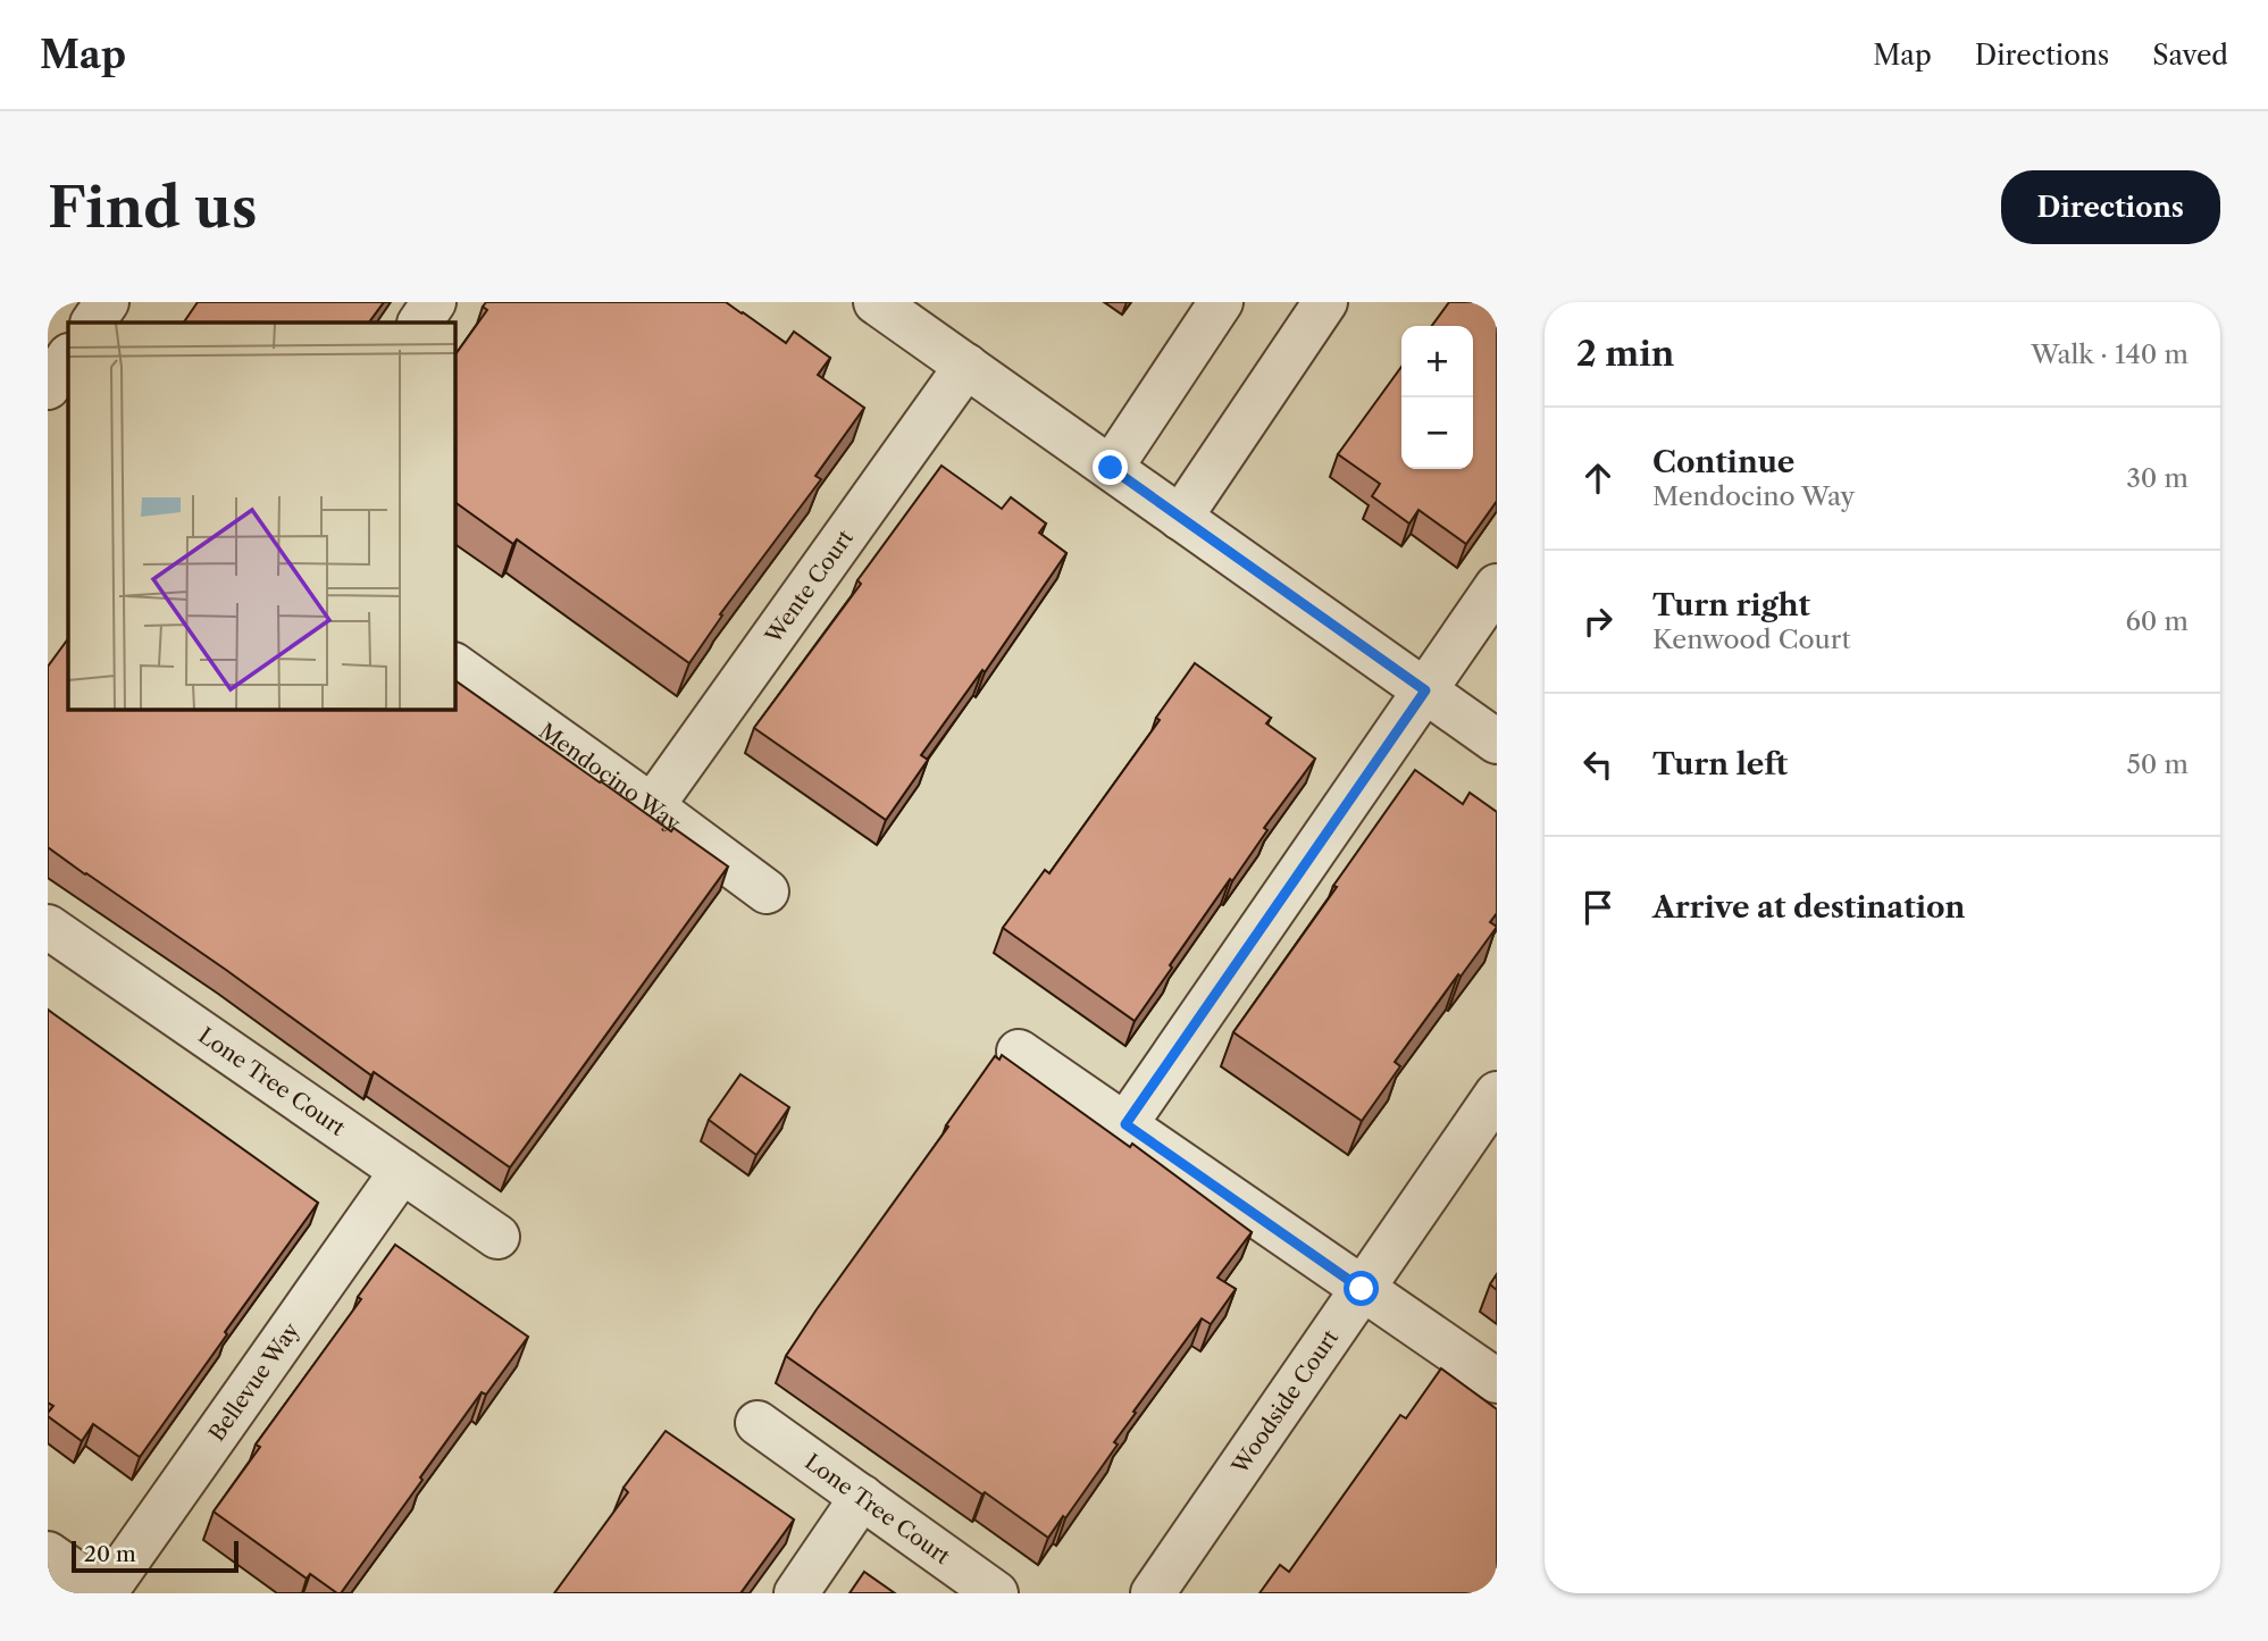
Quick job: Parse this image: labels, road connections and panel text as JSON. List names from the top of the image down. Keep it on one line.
{"streets":{"street":["Wente Court","Mendocino Way","Lone Tree Court","Bellevue Way","Woodside Court"]},"crossings":[["Wente Court","Mendocino Way"],["Lone Tree Court","Bellevue Way"]],"scale_bar":"20 m","page":{"header":"Map","nav":["Map","Directions","Saved"],"buttons":"Directions","title":"Find us","heading":["2 min","Walk · 140 m"],"map_buttons":["+","−"],"list":[["Continue","Mendocino Way","30 m"],["Turn right","Kenwood Court","60 m"],["Turn left","50 m"],"Arrive at destination"],"scale":"20 m"}}
